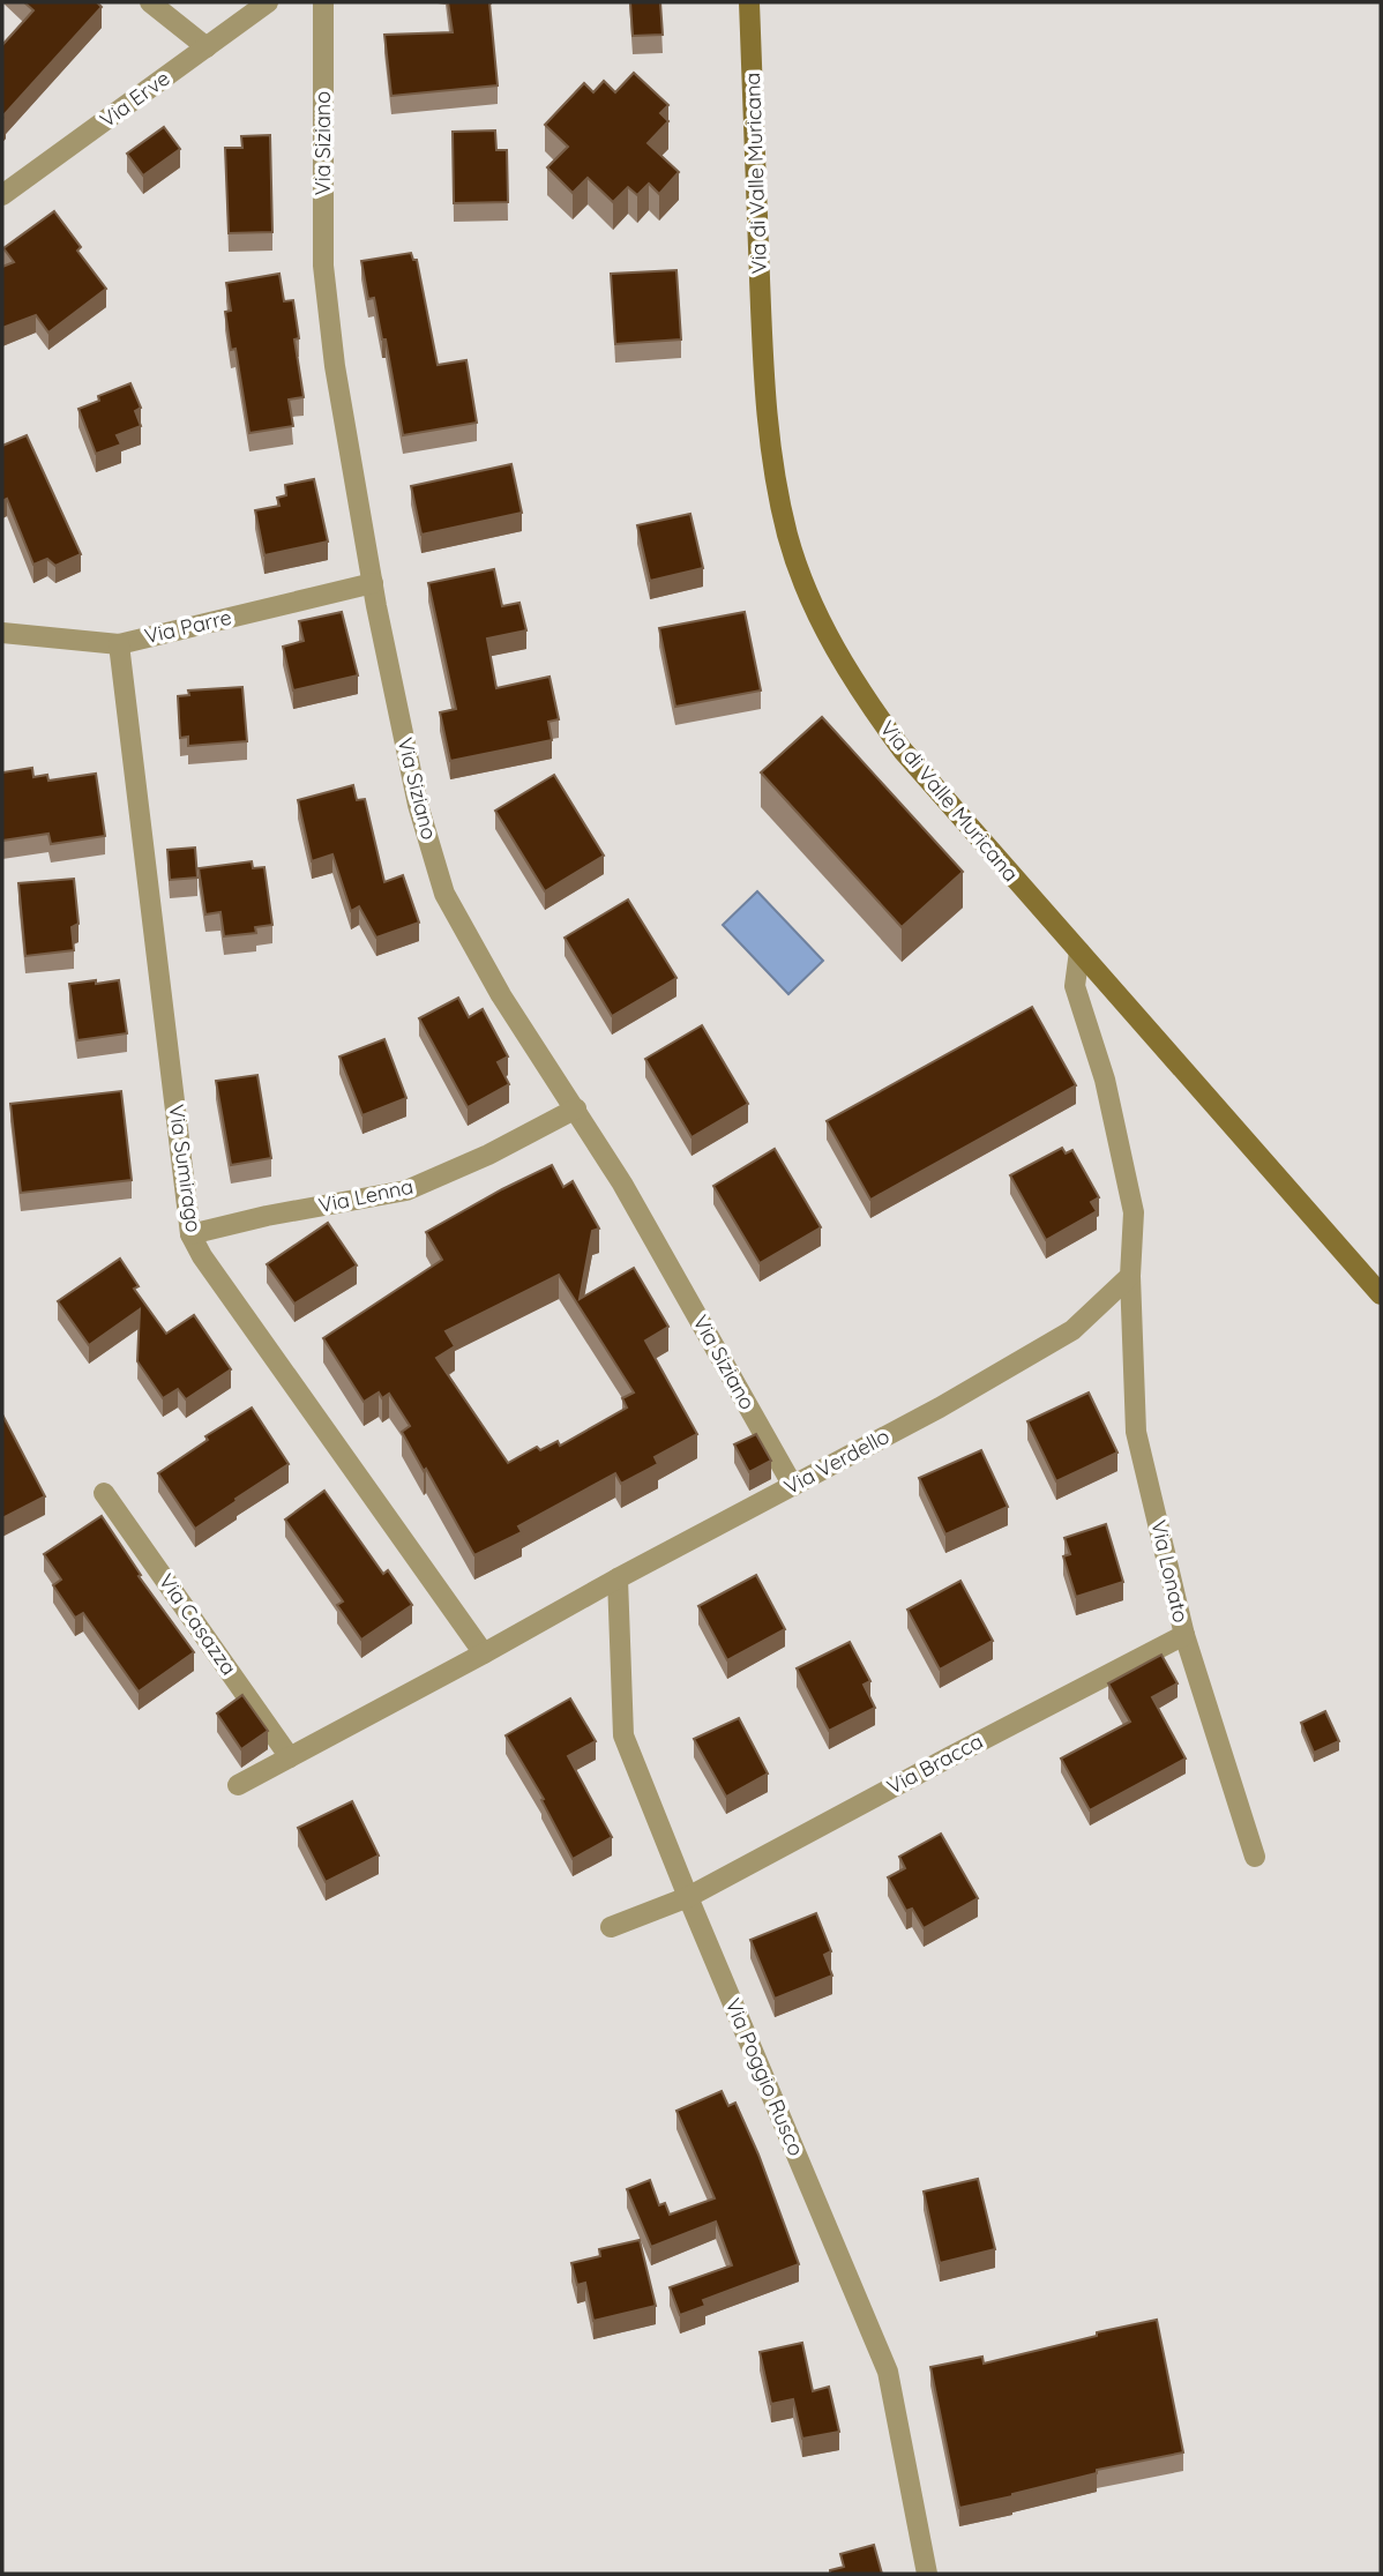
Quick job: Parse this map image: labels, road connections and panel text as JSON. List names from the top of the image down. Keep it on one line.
{"streets":{"street":["Via Erve","Via Siziano","Via di Valle Muricana","Via Parre","Via Sumirago","Via Lenna","Via Verdello","Via Lonato","Via Casazza","Via Bracca","Via Poggio Rusco"]},"crossings":[["Via Siziano","Via Parre"],["Via Siziano","Via Lenna"],["Via Siziano","Via Verdello"],["Via Parre","Via Sumirago"],["Via Sumirago","Via Lenna"],["Via Sumirago","Via Verdello"],["Via Verdello","Via Lonato"],["Via Verdello","Via Casazza"],["Via Verdello","Via Poggio Rusco"],["Via Lonato","Via Bracca"],["Via Bracca","Via Poggio Rusco"]]}
